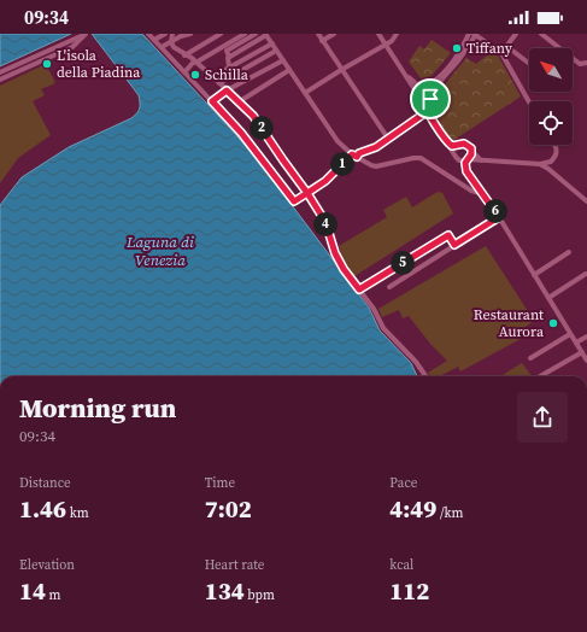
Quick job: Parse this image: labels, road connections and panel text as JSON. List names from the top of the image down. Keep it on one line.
{"water":["Laguna di Venezia"],"places":["Tiffany","L'isola della Piadina","Schilla","Restaurant Aurora"],"north":"top left","page":{"status":"09:34","pins":["2","1","6","4","5"],"heading":["Morning run","09:34"],"stats":[["Distance","1.46 km"],["Time","7:02"],["Pace","4:49 /km"],["Elevation","14 m"],["Heart rate","134 bpm"],["kcal","112"]]}}
